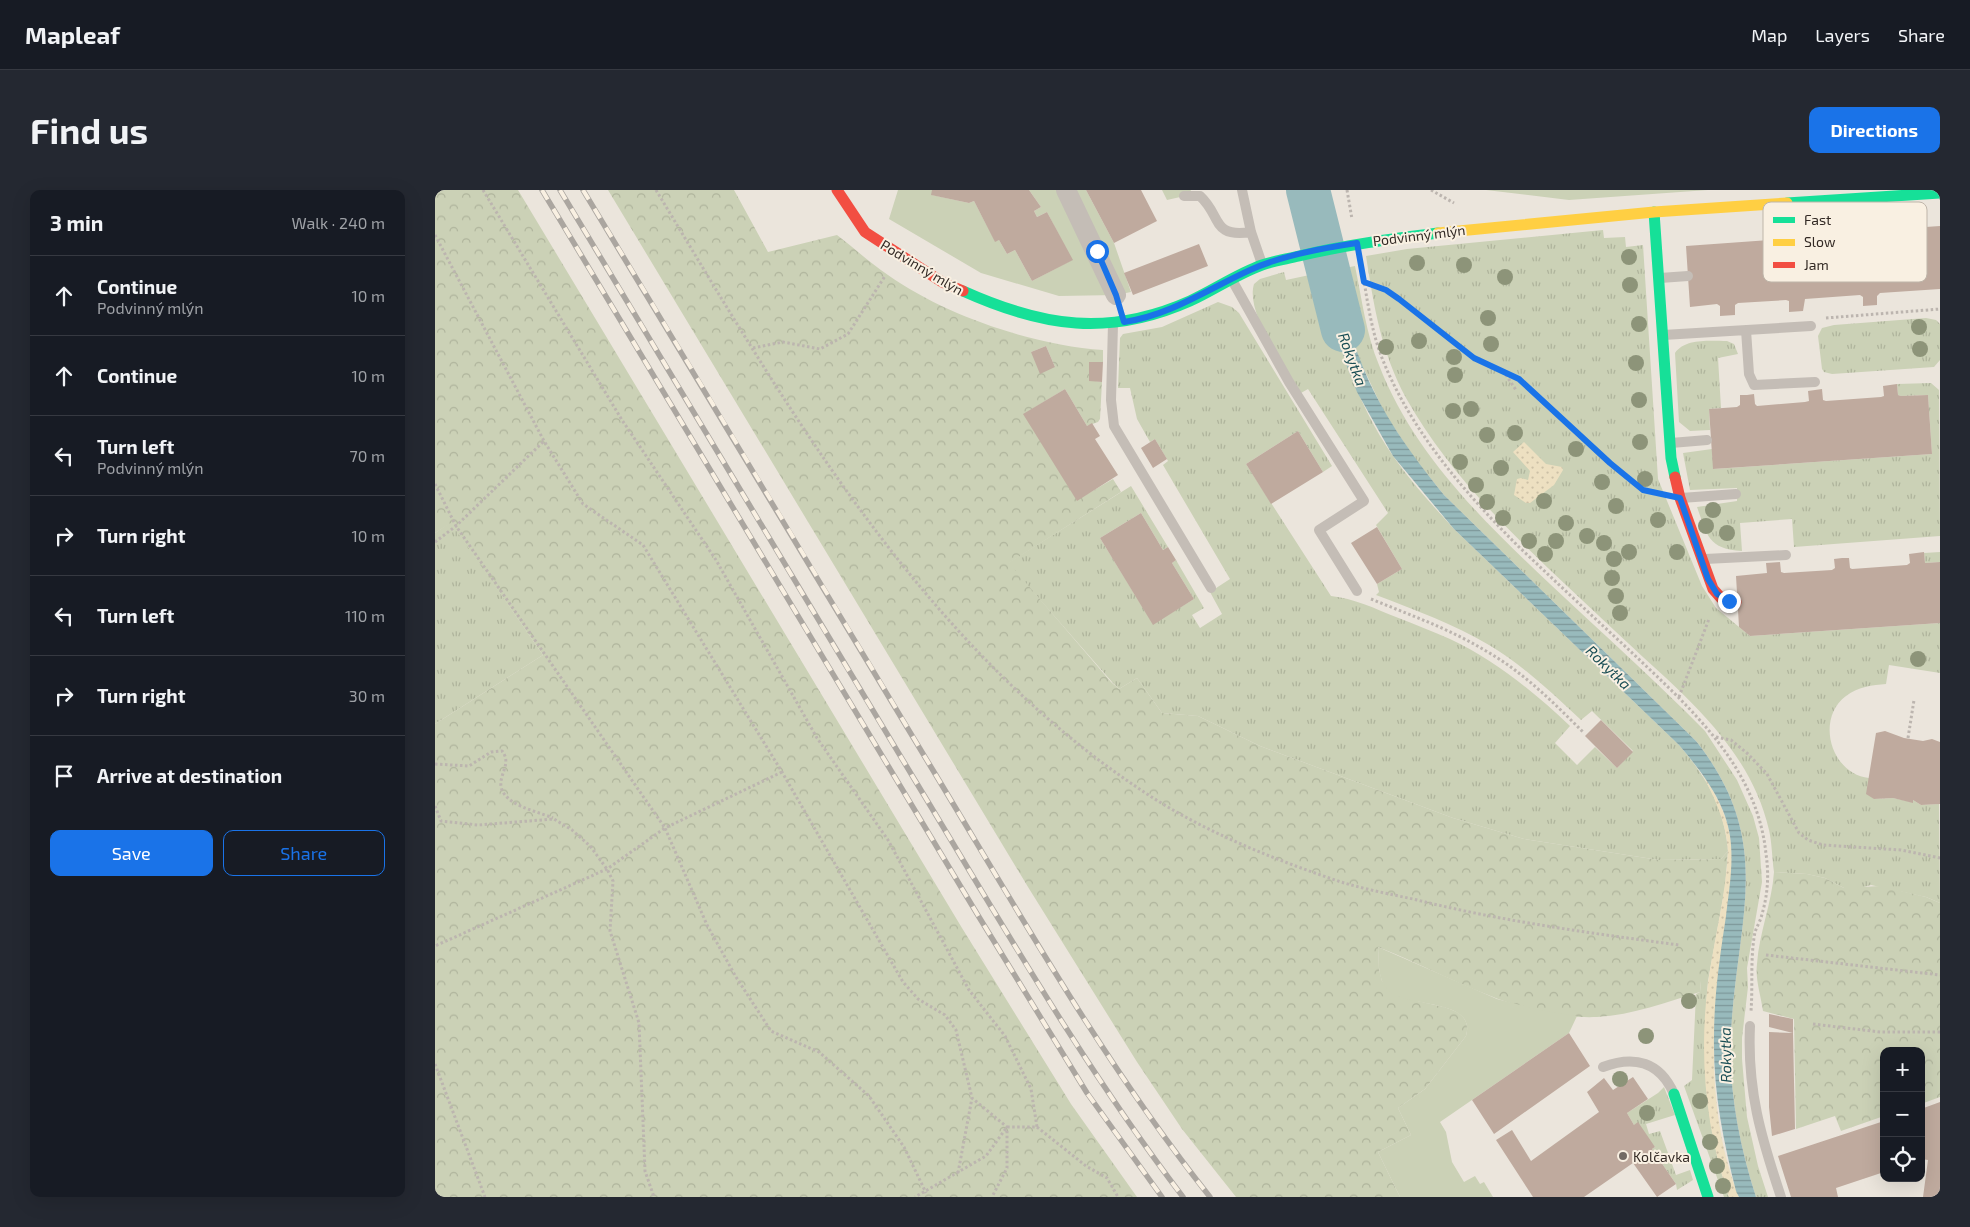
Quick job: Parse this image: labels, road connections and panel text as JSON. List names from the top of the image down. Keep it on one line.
{"streets":{"street":["Podvinný mlýn"]},"water":["Rokytka"],"places":["Kolčavka"],"legend":["Fast","Slow","Jam"],"page":{"header":"Mapleaf","nav":["Map","Layers","Share"],"buttons":["Directions",["Save","Share"]],"title":"Find us","heading":["3 min","Walk · 240 m"],"list":[["Continue","Podvinný mlýn","10 m"],["Continue","10 m"],["Turn left","Podvinný mlýn","70 m"],["Turn right","10 m"],["Turn left","110 m"],["Turn right","30 m"],"Arrive at destination"],"map_buttons":["+","−"]}}
